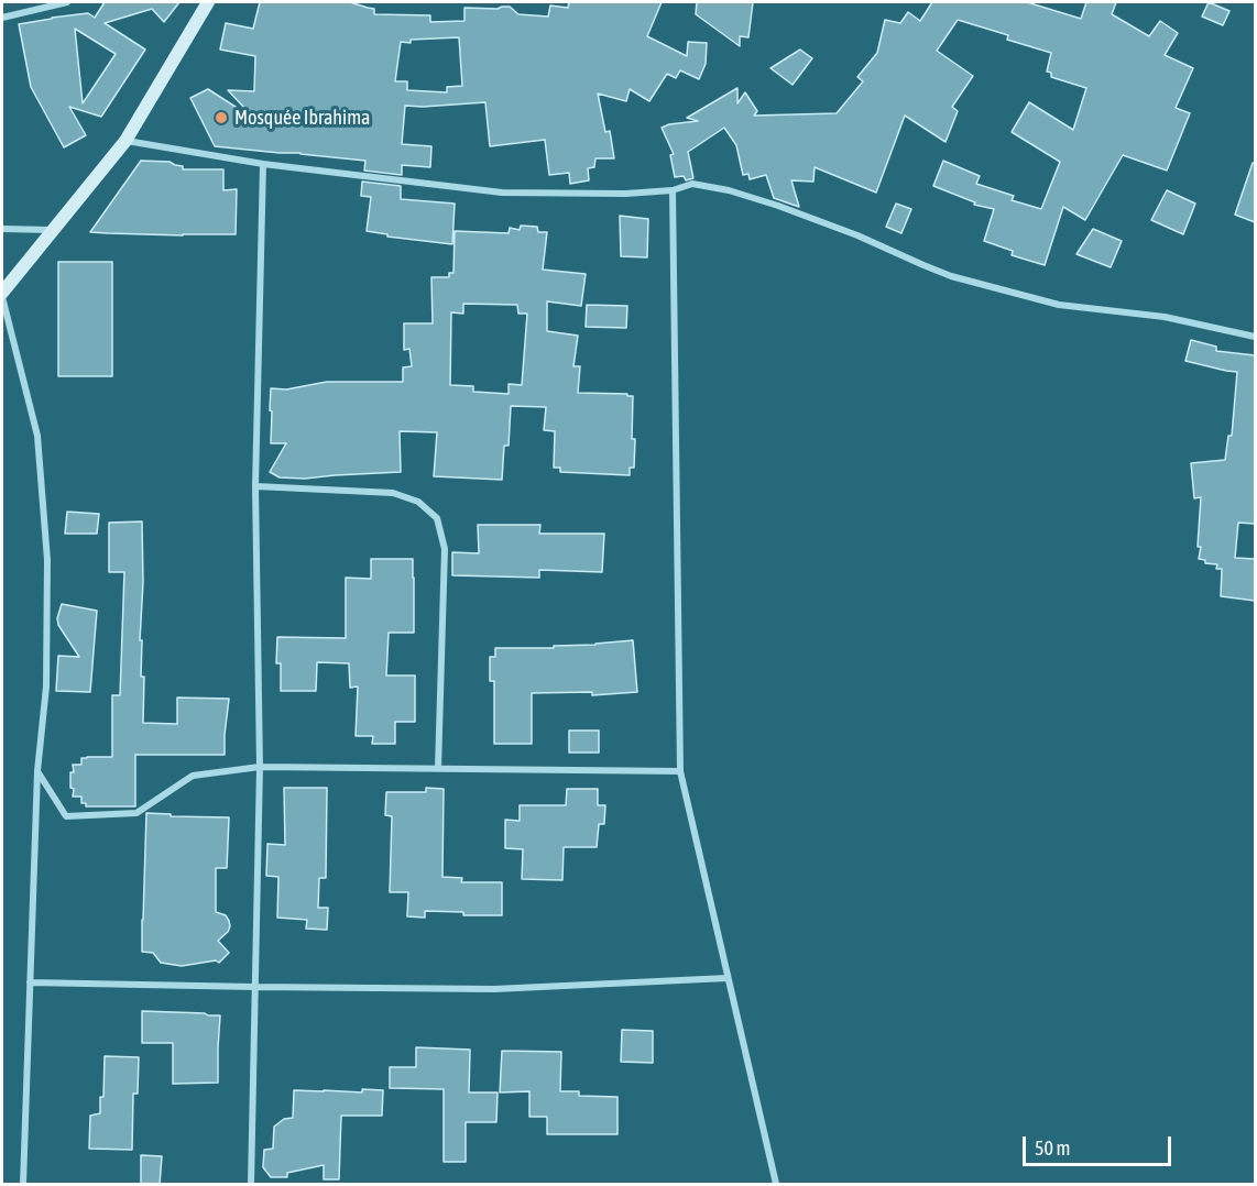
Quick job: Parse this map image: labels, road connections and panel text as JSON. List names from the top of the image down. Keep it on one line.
{"places":["Mosquée Ibrahima"],"scale_bar":"50 m"}
